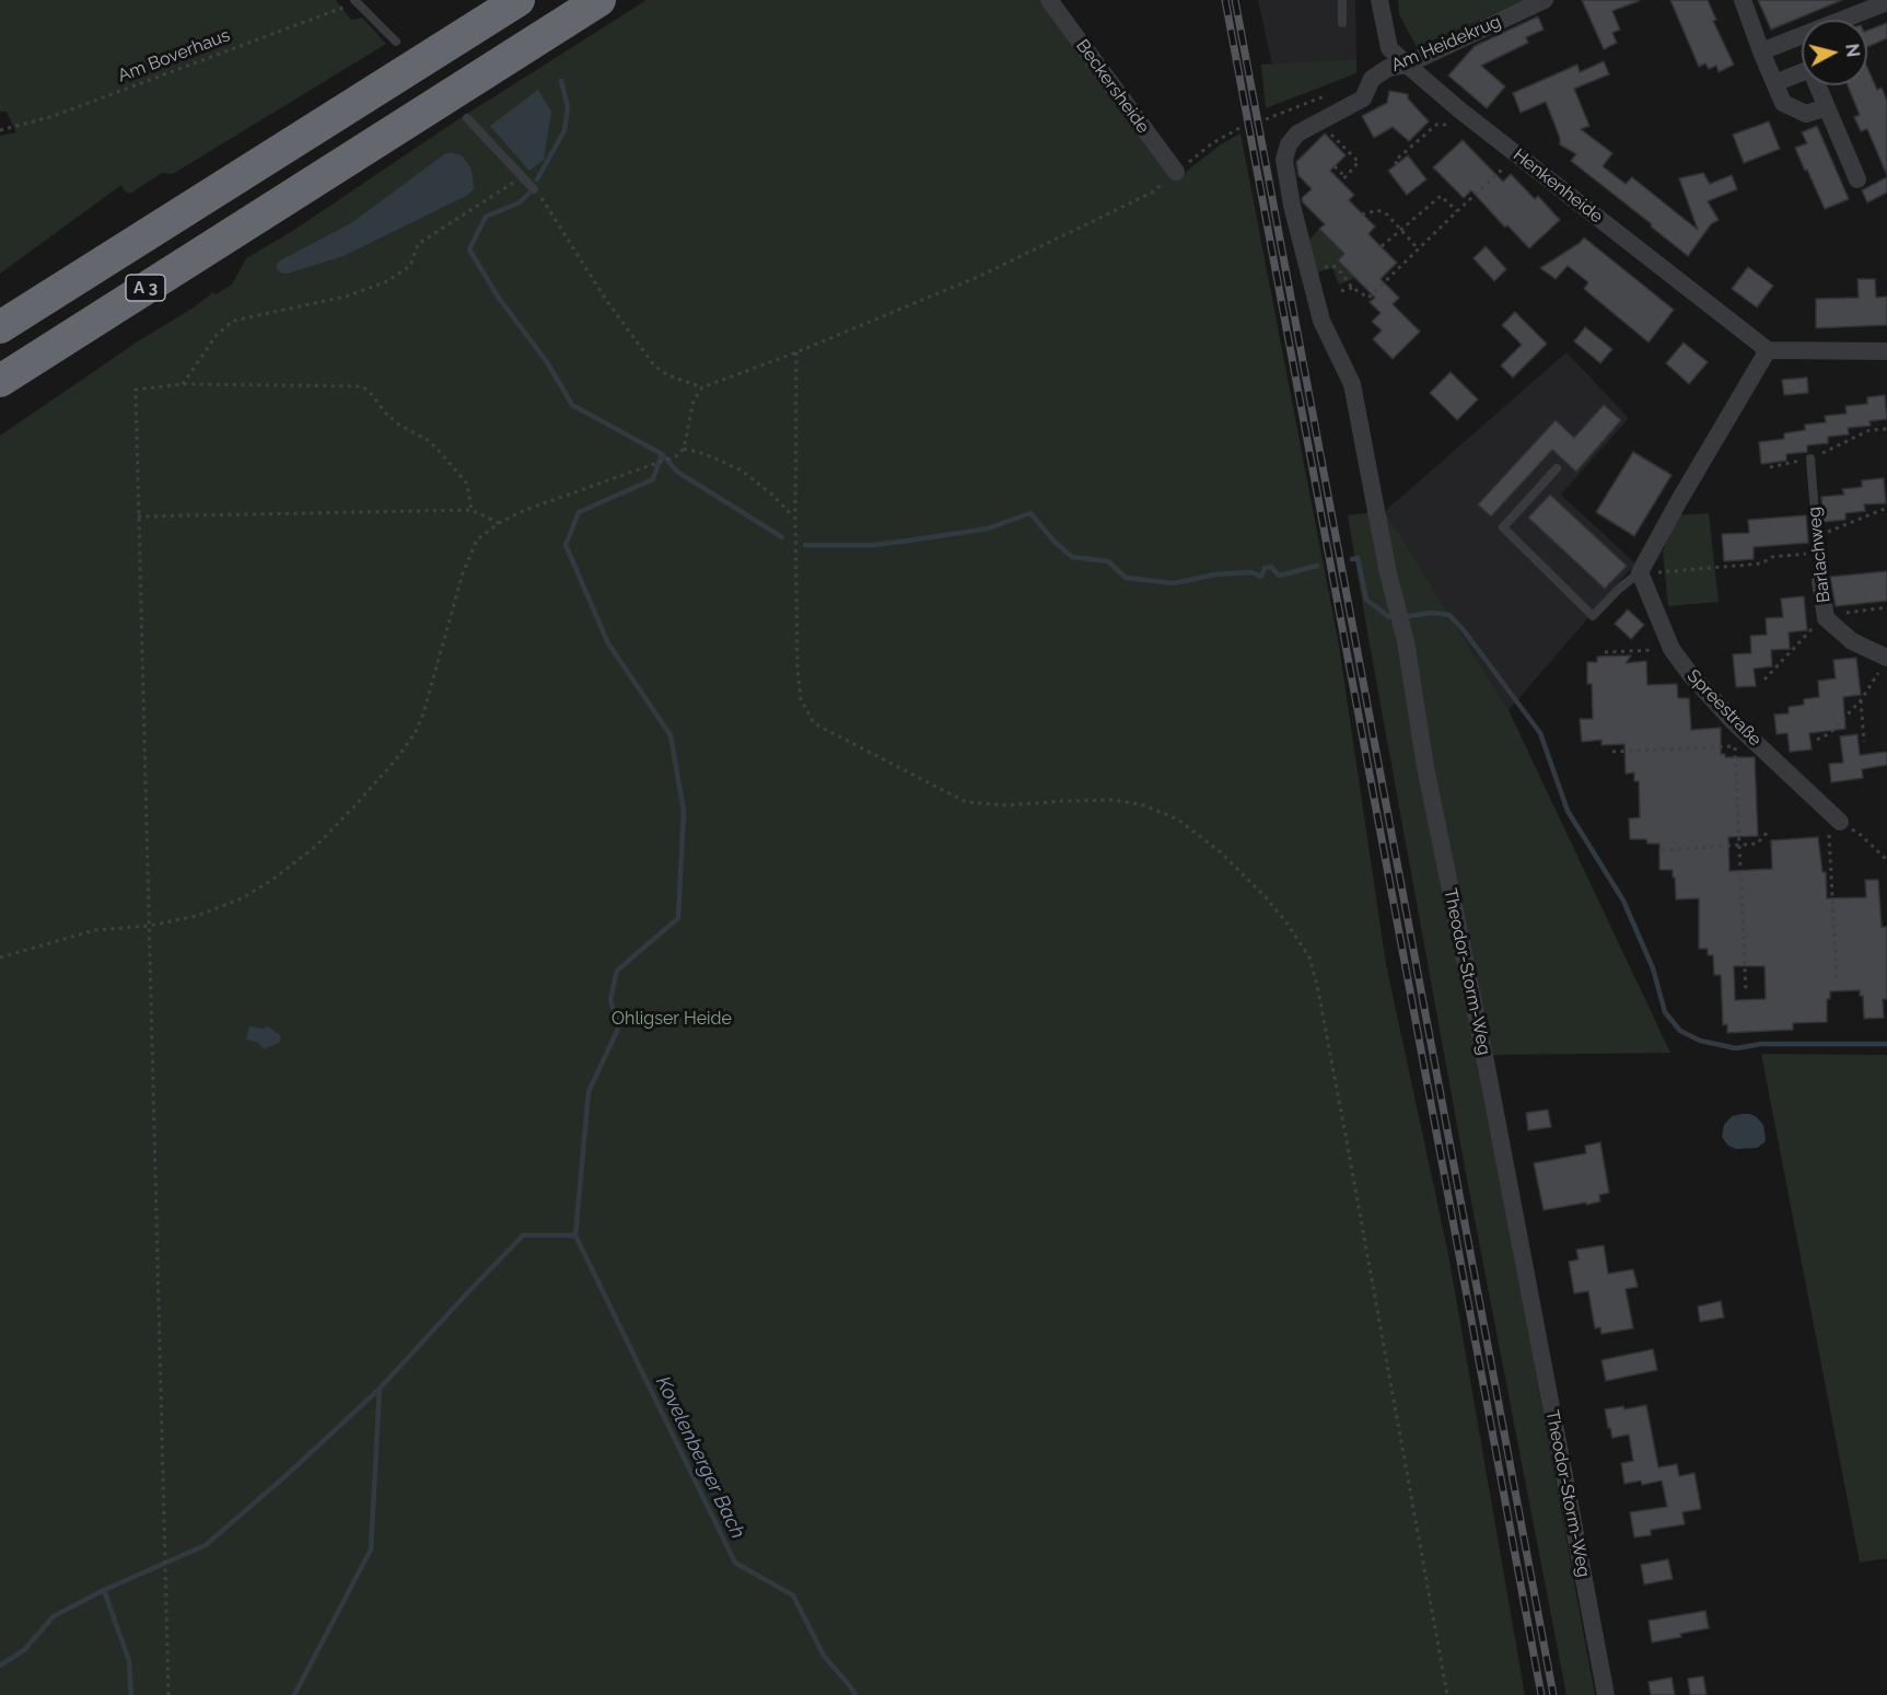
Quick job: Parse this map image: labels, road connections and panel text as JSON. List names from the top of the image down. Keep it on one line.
{"streets":{"highway":["A 3"],"street":["Am Heidekrug","Beckersheide","Henkenheide","Barlachweg","Spreestraße","Theodor-Storm-Weg"],"path":["Am Boverhaus"]},"crossings":[["Am Heidekrug","Henkenheide"],["Am Heidekrug","Theodor-Storm-Weg"]],"water":["Kovelenberger Bach"],"parks":["Ohligser Heide"],"north":"right"}
